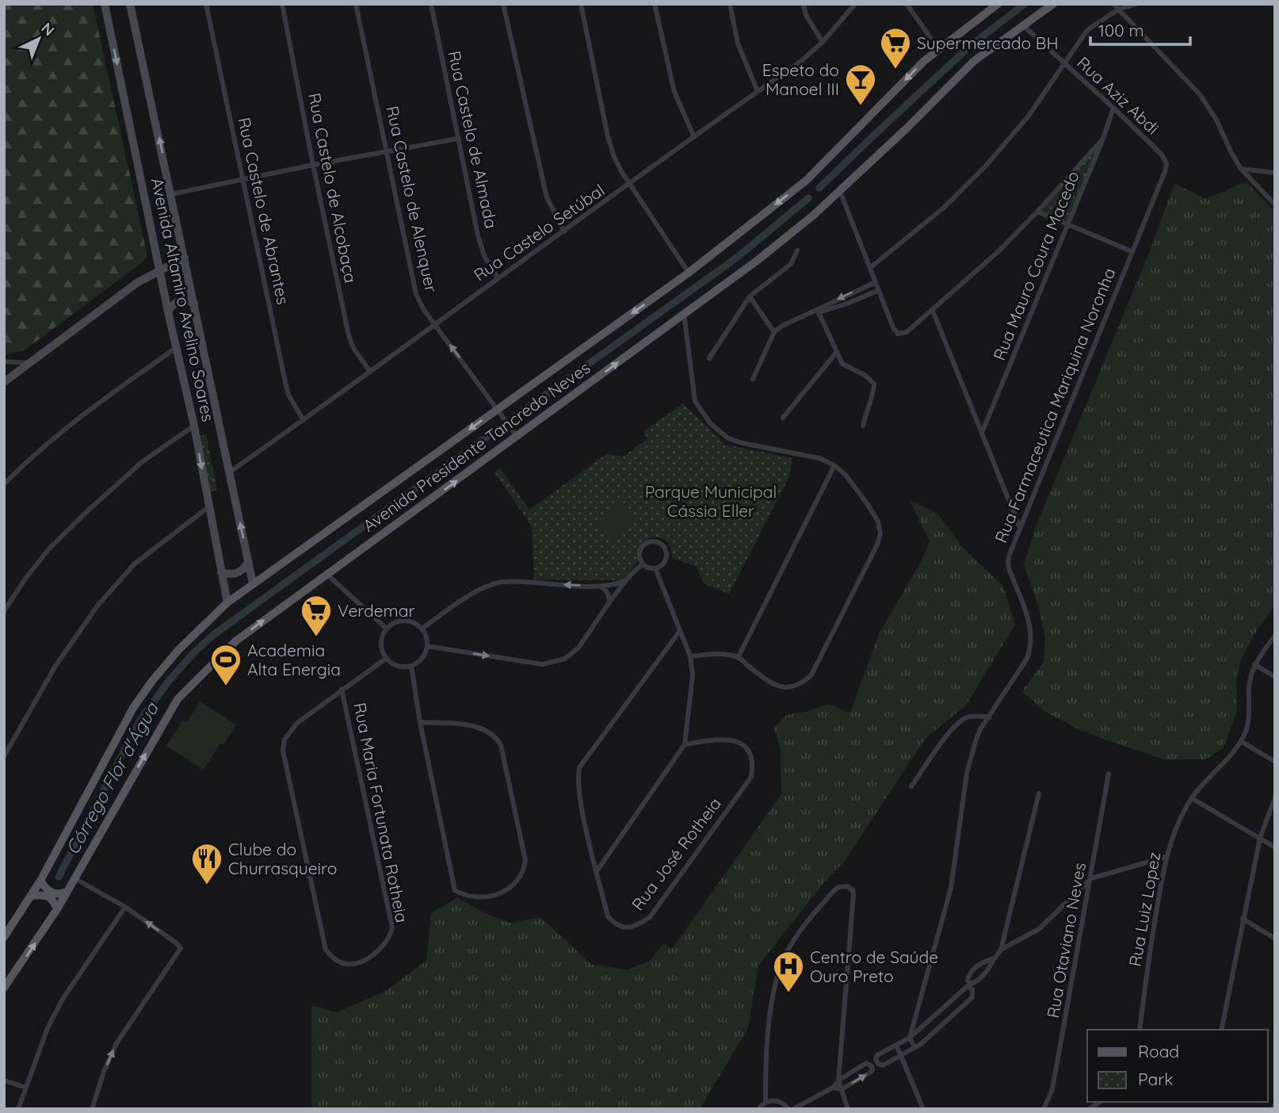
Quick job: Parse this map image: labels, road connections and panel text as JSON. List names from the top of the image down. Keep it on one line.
{"streets":{"main road":["Avenida Presidente Tancredo Neves"],"street":["Rua Aziz Abdi","Rua Castelo de Almada","Rua Castelo de Alcobaça","Rua Castelo de Alenquer","Rua Castelo de Abrantes","Rua Castelo Setúbal","Rua Mauro Coura Macedo","Avenida Altamiro Avelino Soares","Rua Farmaceutica Mariquina Noronha","Rua Maria Fortunata Rotheia","Rua José Rotheia","Rua Luiz Lopez","Rua Otaviano Neves"]},"crossings":[["Rua Aziz Abdi","Rua Mauro Coura Macedo"],["Rua Aziz Abdi","Rua Farmaceutica Mariquina Noronha"],["Rua Aziz Abdi","Avenida Presidente Tancredo Neves"],["Rua Castelo de Almada","Rua Castelo Setúbal"],["Rua Castelo de Alcobaça","Rua Castelo Setúbal"],["Rua Castelo de Alenquer","Rua Castelo Setúbal"],["Rua Castelo de Alenquer","Avenida Presidente Tancredo Neves"],["Rua Castelo de Abrantes","Rua Castelo Setúbal"],["Rua Castelo Setúbal","Avenida Altamiro Avelino Soares"],["Avenida Altamiro Avelino Soares","Avenida Presidente Tancredo Neves"]],"water":["Córrego Flor d'Água"],"parks":["Parque Municipal Cássia Eller"],"places":{"supermarket":["Supermercado BH","Verdemar"],"bar":["Espeto do Manoel III"],"sports":["Academia Alta Energia"],"restaurant":["Clube do Churrasqueiro"],"hospital":["Centro de Saúde Ouro Preto"]},"legend":["Road","Park"],"scale_bar":"100 m","north":"top right"}
